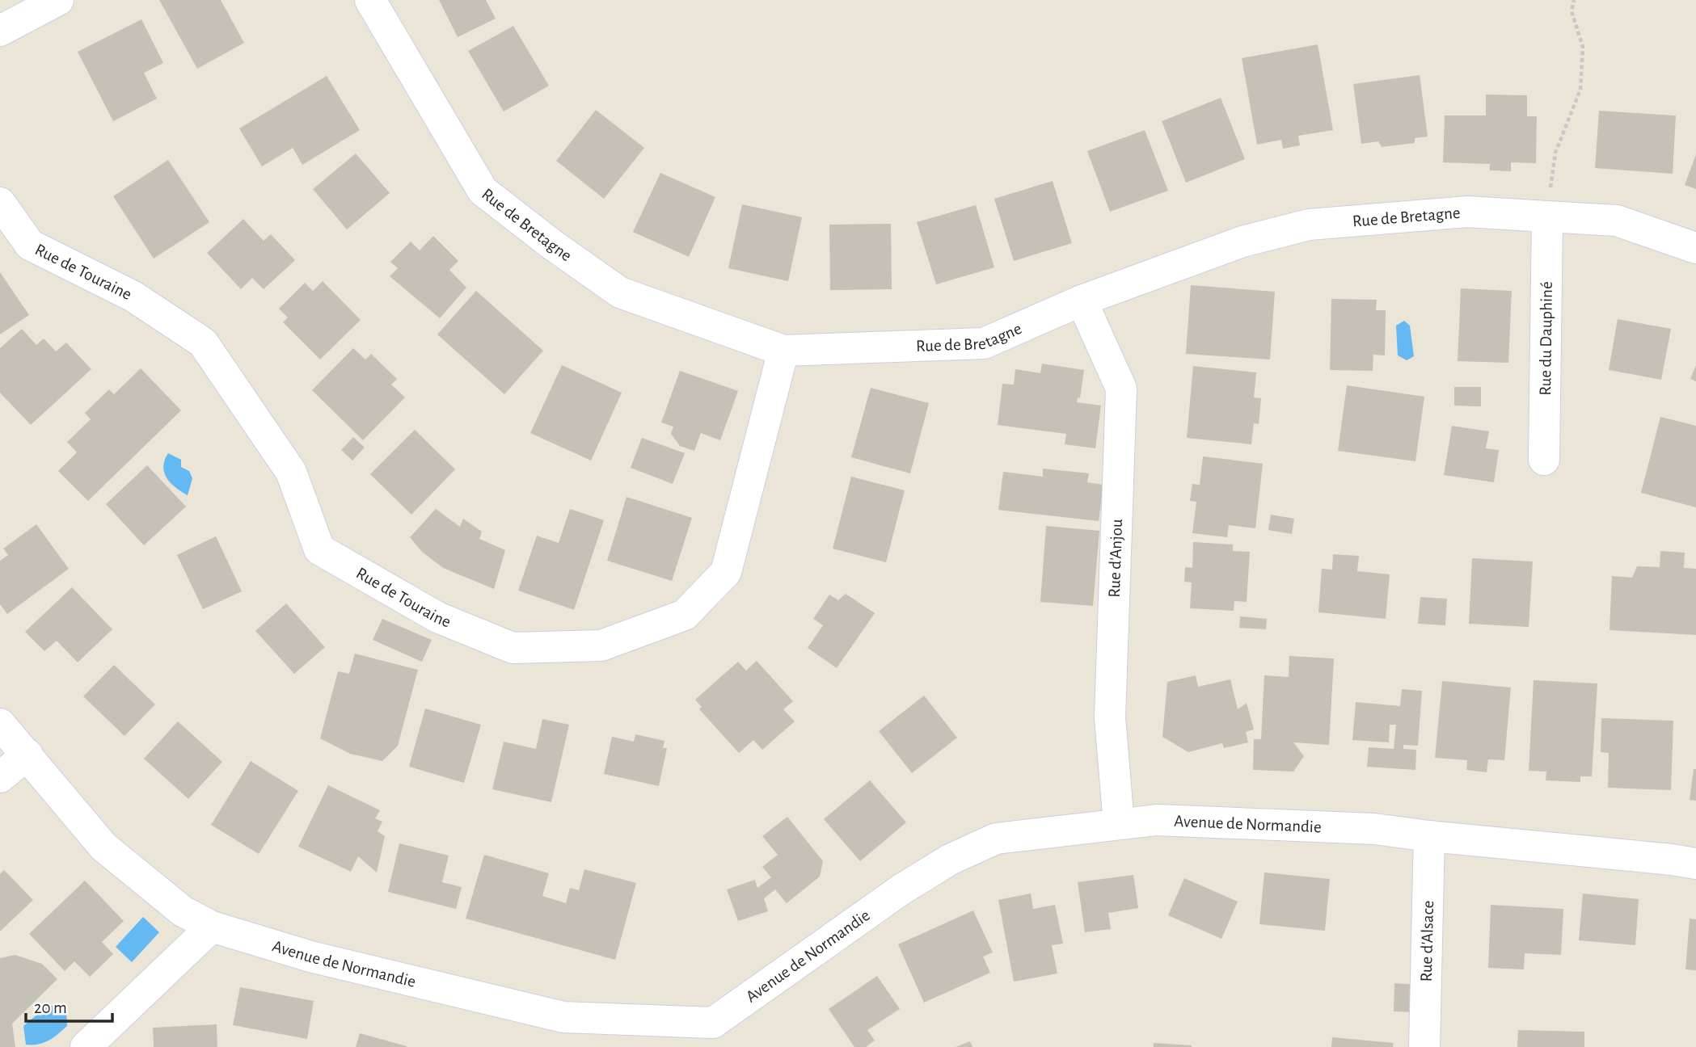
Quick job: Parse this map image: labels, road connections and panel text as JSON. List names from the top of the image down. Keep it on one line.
{"streets":{"street":["Rue de Bretagne","Rue de Touraine","Rue du Dauphiné","Rue d'Anjou","Avenue de Normandie","Rue d'Alsace"]},"crossings":[["Rue de Bretagne","Rue de Touraine"],["Rue de Bretagne","Rue du Dauphiné"],["Rue de Bretagne","Rue d'Anjou"],["Rue d'Anjou","Avenue de Normandie"],["Avenue de Normandie","Rue d'Alsace"]],"scale_bar":"20 m"}
